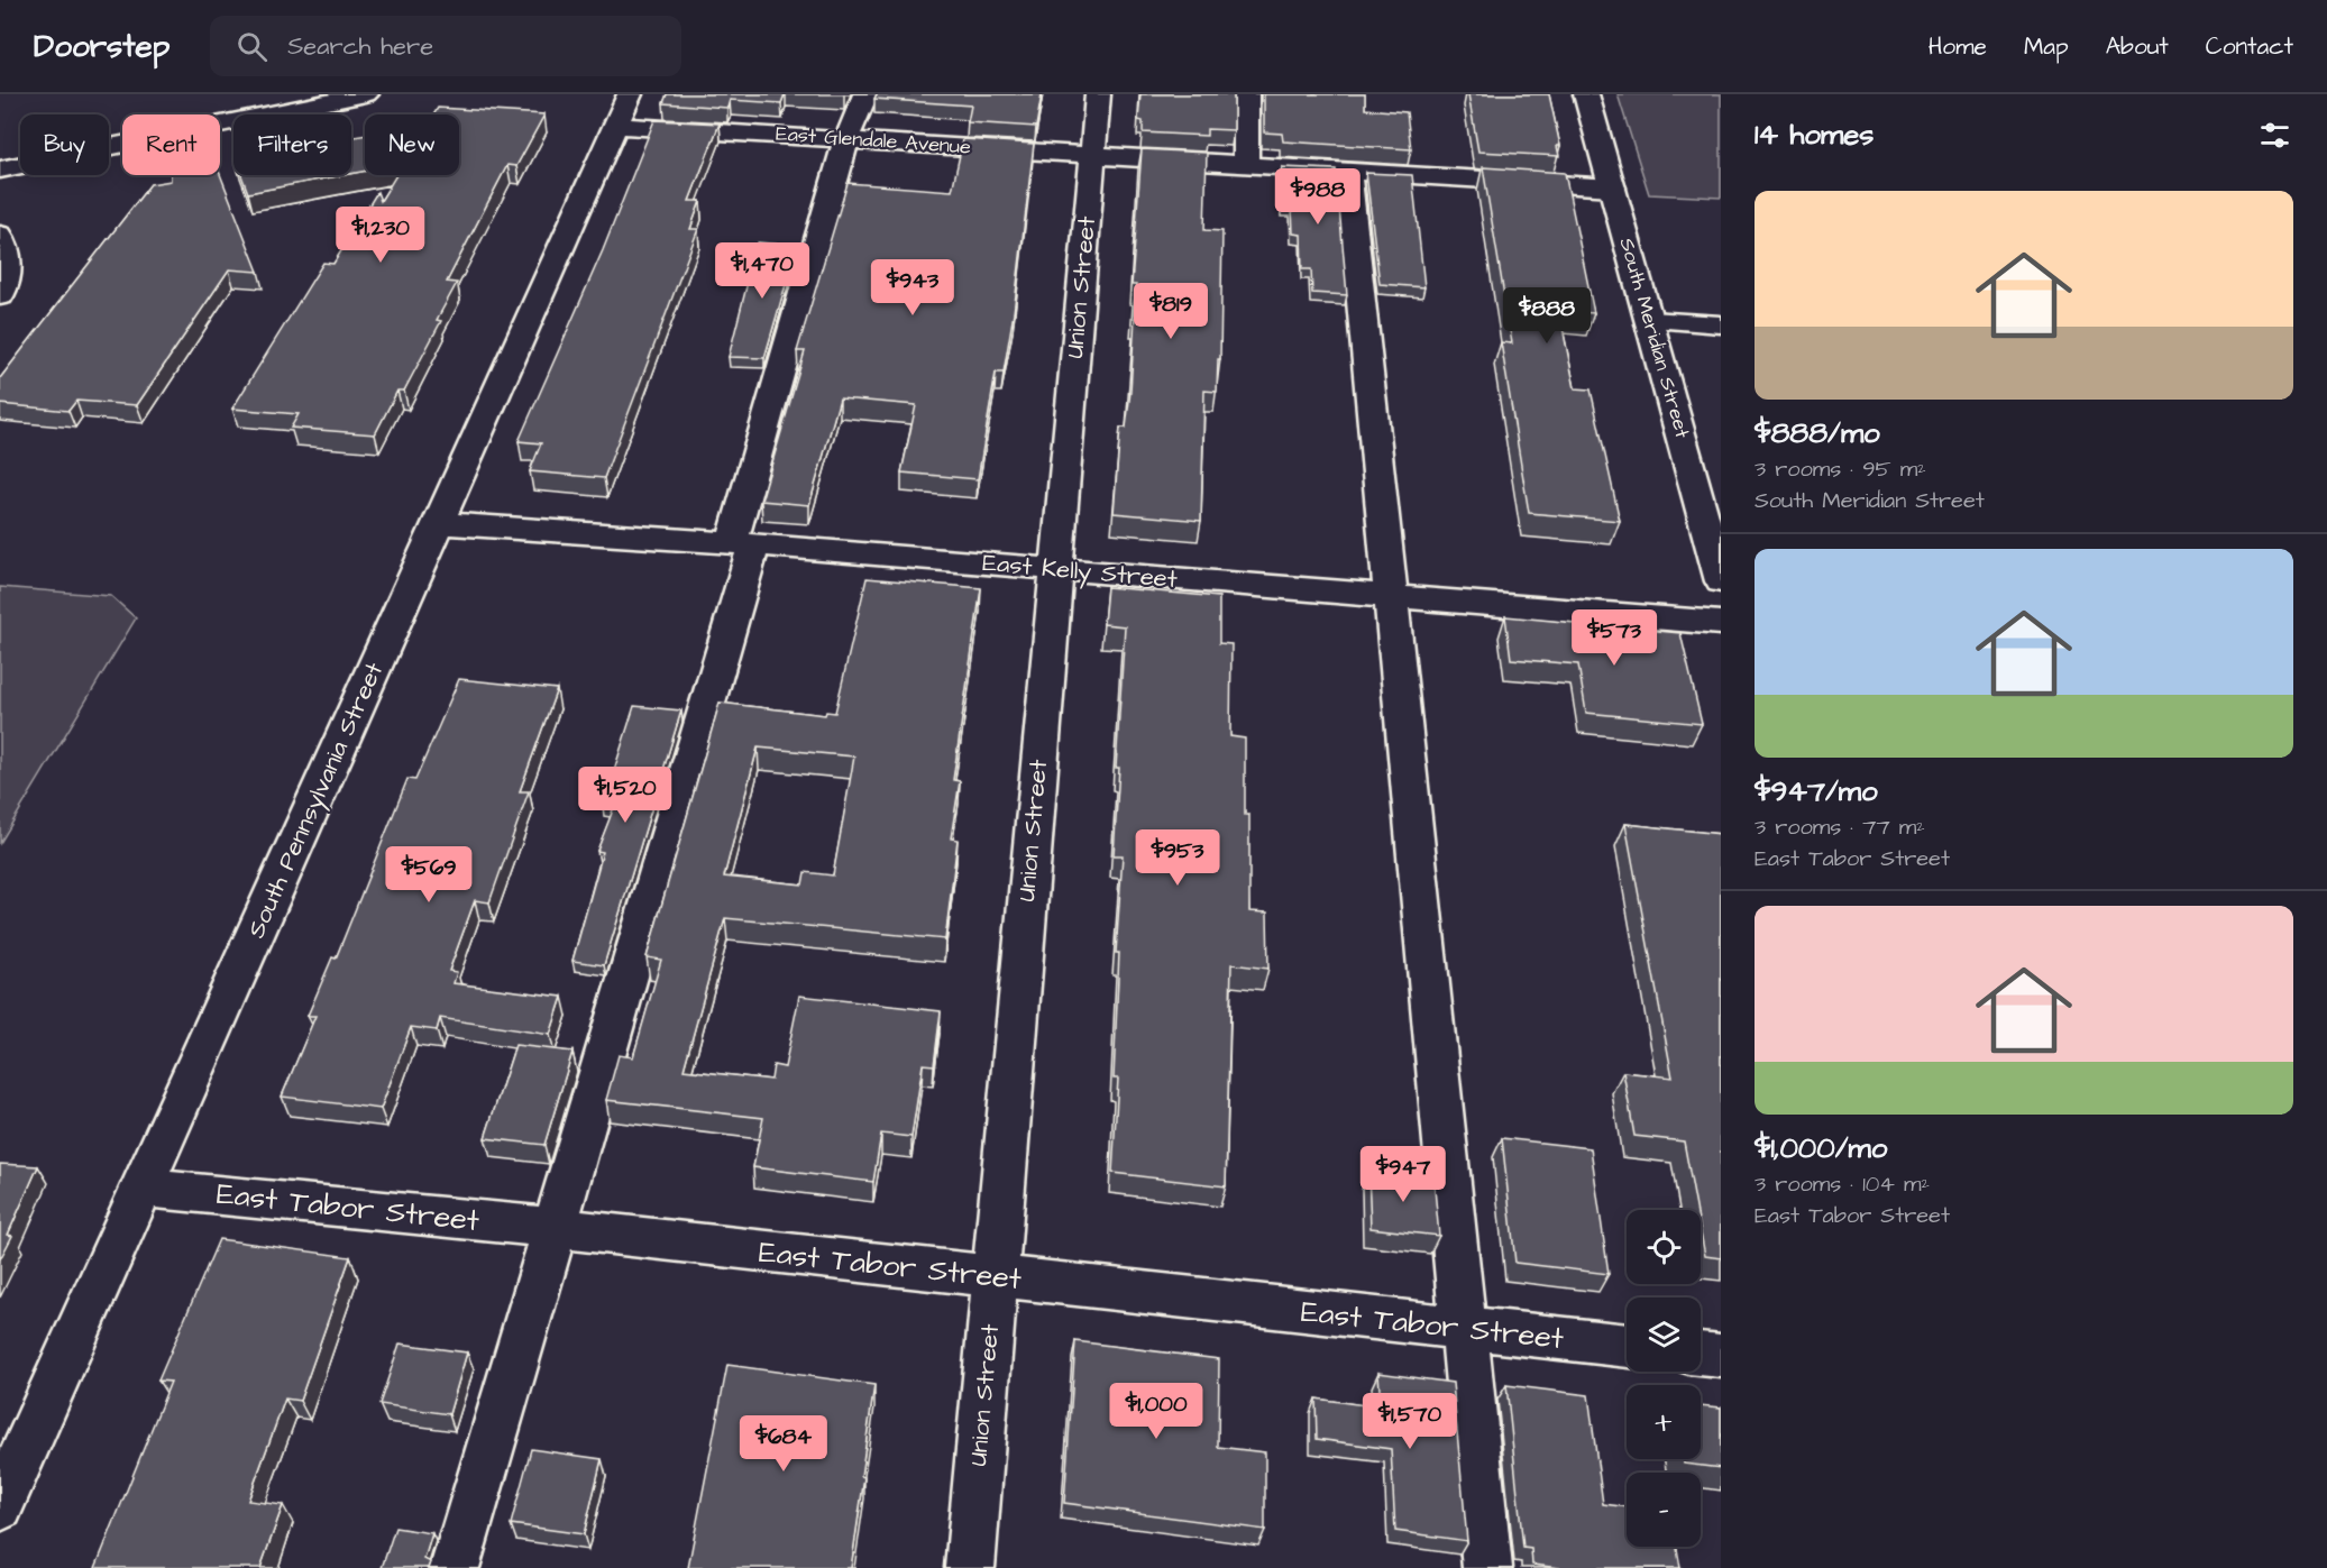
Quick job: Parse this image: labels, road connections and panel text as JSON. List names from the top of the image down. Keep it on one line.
{"streets":{"street":["East Glendale Avenue","Union Street","South Meridian Street","East Kelly Street","South Pennsylvania Street","East Tabor Street"]},"crossings":[["East Glendale Avenue","Union Street"],["East Glendale Avenue","South Meridian Street"],["East Glendale Avenue","South Pennsylvania Street"],["Union Street","East Kelly Street"],["Union Street","East Tabor Street"],["East Kelly Street","South Pennsylvania Street"],["South Pennsylvania Street","East Tabor Street"]],"page":{"header":"Doorstep","search":"Search here","nav":["Home","Map","About","Contact"],"heading":"14 homes","chip":["Buy","Rent","Filters","New"],"price":["$988","$1,230","$1,470","$943","$819","$888","$573","$1,520","$953","$569","$947","$1,000","$1,570","$684"],"list":[{"name":"$888/mo","note":"3 rooms · 95 m² · South Meridian Street"},{"name":"$947/mo","note":"3 rooms · 77 m² · East Tabor Street"},{"name":"$1,000/mo","note":"3 rooms · 104 m² · East Tabor Street"}],"map_buttons":["+","−"]}}
